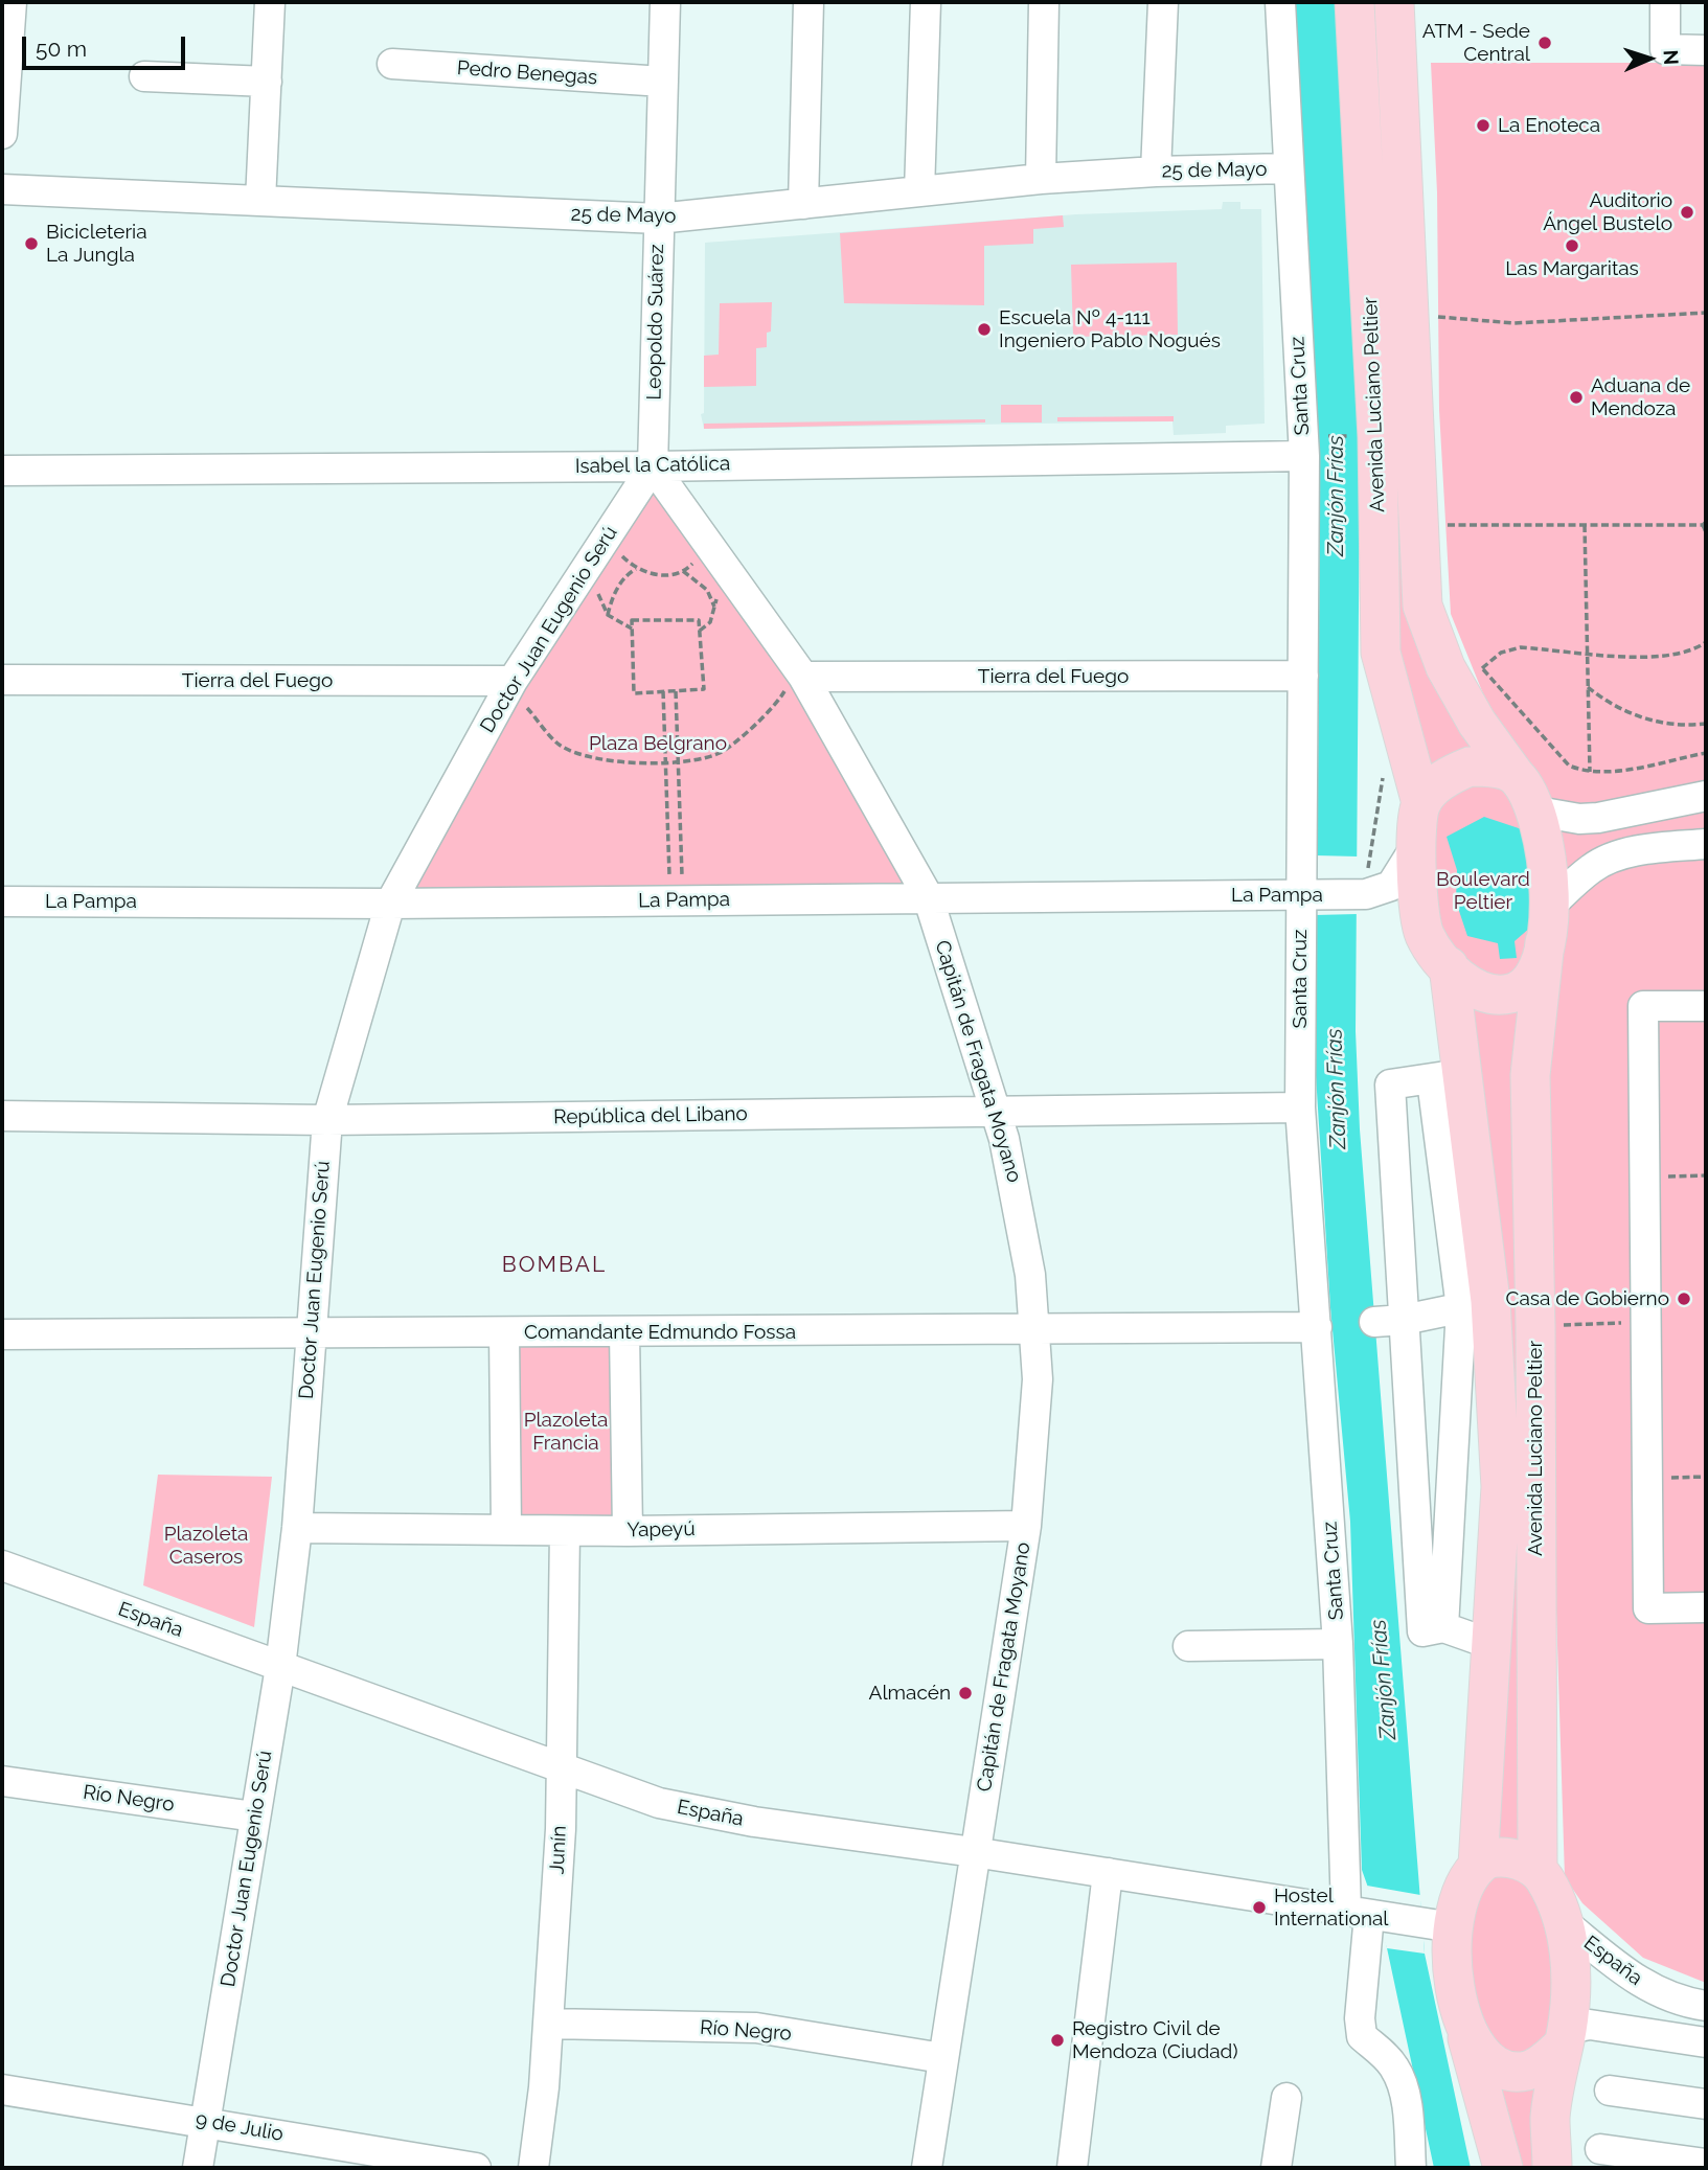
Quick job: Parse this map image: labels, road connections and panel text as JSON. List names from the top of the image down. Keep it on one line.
{"streets":{"main road":["Avenida Luciano Peltier"],"street":["Pedro Benegas","25 de Mayo","Leopoldo Suárez","Santa Cruz","Isabel la Católica","Doctor Juan Eugenio Serú","Tierra del Fuego","La Pampa","Capitán de Fragata Moyano","República del Libano","Comandante Edmundo Fossa","Yapeyú","España","Río Negro","Junín","9 de Julio"]},"crossings":[["Pedro Benegas","Leopoldo Suárez"],["25 de Mayo","Leopoldo Suárez"],["25 de Mayo","Santa Cruz"],["Leopoldo Suárez","Isabel la Católica"],["Leopoldo Suárez","Doctor Juan Eugenio Serú"],["Leopoldo Suárez","Capitán de Fragata Moyano"],["Santa Cruz","Isabel la Católica"],["Santa Cruz","Tierra del Fuego"],["Santa Cruz","La Pampa"],["Santa Cruz","República del Libano"],["Santa Cruz","Comandante Edmundo Fossa"],["Santa Cruz","España"],["Avenida Luciano Peltier","La Pampa"],["Isabel la Católica","Doctor Juan Eugenio Serú"],["Isabel la Católica","Capitán de Fragata Moyano"],["Doctor Juan Eugenio Serú","Tierra del Fuego"],["Doctor Juan Eugenio Serú","La Pampa"],["Doctor Juan Eugenio Serú","Capitán de Fragata Moyano"],["Doctor Juan Eugenio Serú","República del Libano"],["Doctor Juan Eugenio Serú","Comandante Edmundo Fossa"],["Doctor Juan Eugenio Serú","Yapeyú"],["Doctor Juan Eugenio Serú","España"],["Doctor Juan Eugenio Serú","Río Negro"],["Doctor Juan Eugenio Serú","9 de Julio"],["Tierra del Fuego","Capitán de Fragata Moyano"],["La Pampa","Capitán de Fragata Moyano"],["Capitán de Fragata Moyano","República del Libano"],["Capitán de Fragata Moyano","Comandante Edmundo Fossa"],["Capitán de Fragata Moyano","Yapeyú"],["Capitán de Fragata Moyano","España"],["Capitán de Fragata Moyano","Río Negro"],["Yapeyú","Junín"],["España","Junín"],["Río Negro","Junín"]],"districts":["BOMBAL"],"water":["Zanjón Frías"],"parks":["Plaza Belgrano","Boulevard Peltier","Plazoleta Francia","Plazoleta Caseros"],"places":["ATM - Sede Central","La Enoteca","Auditorio Ángel Bustelo","Bicicleteria La Jungla","Las Margaritas","Escuela Nº 4-111 Ingeniero Pablo Nogués","Aduana de Mendoza","Casa de Gobierno","Almacén","Hostel International","Registro Civil de Mendoza (Ciudad)"],"scale_bar":"50 m","north":"right"}
